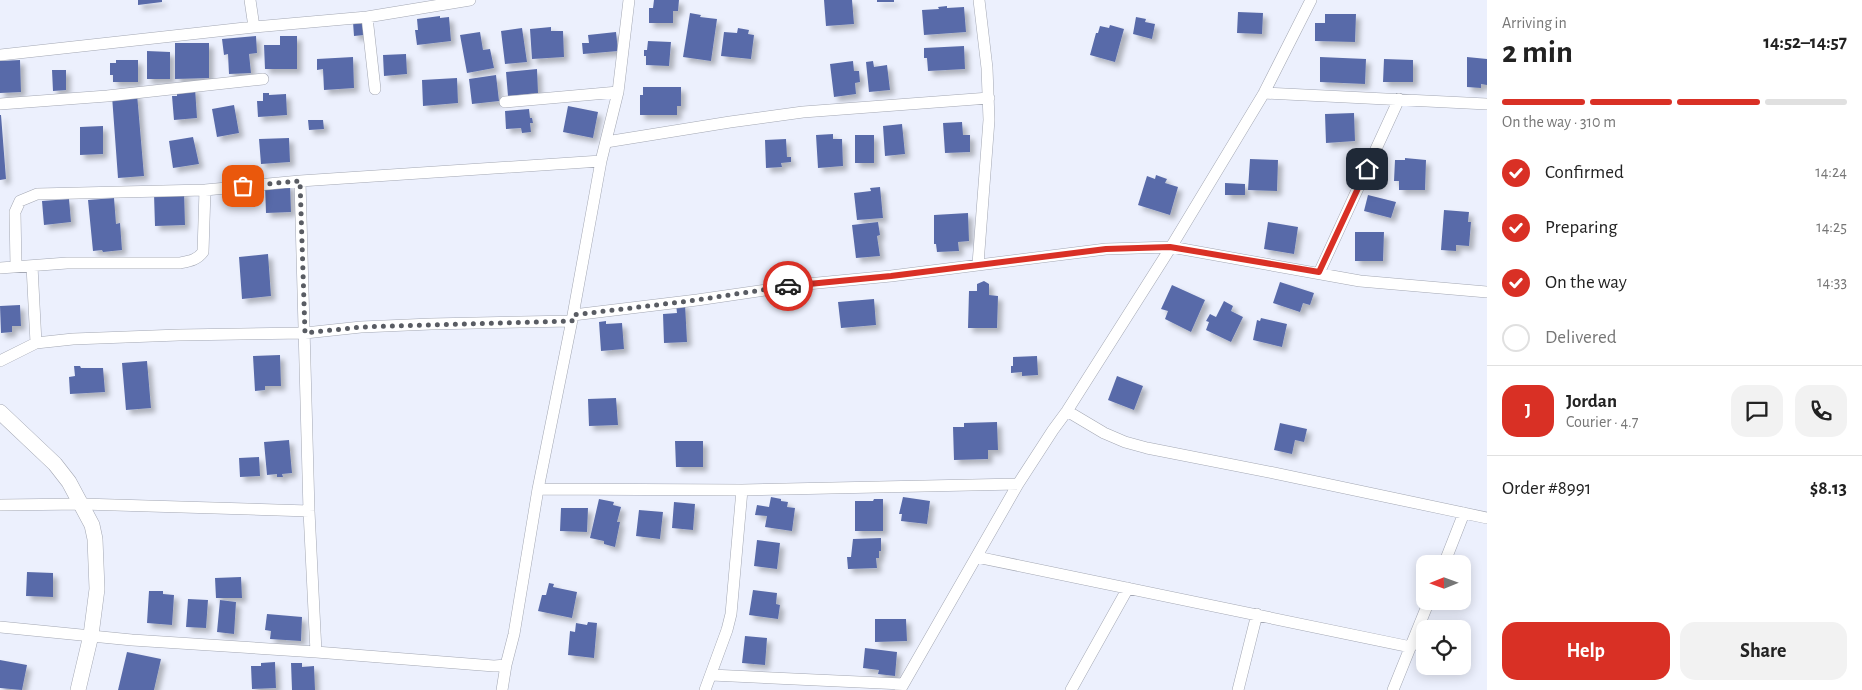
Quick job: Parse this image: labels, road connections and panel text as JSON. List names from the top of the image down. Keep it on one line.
{"north":"left","page":{"heading":["2 min","Arriving in","14:52–14:57"],"panel":["Jordan","Courier · 4.7","Order #8991","$8.13"],"bar":"On the way · 310 m","list":[["Confirmed","14:24"],["Preparing","14:25"],["On the way","14:33"],"Delivered"],"round":"J","buttons":["Help","Share"]}}
